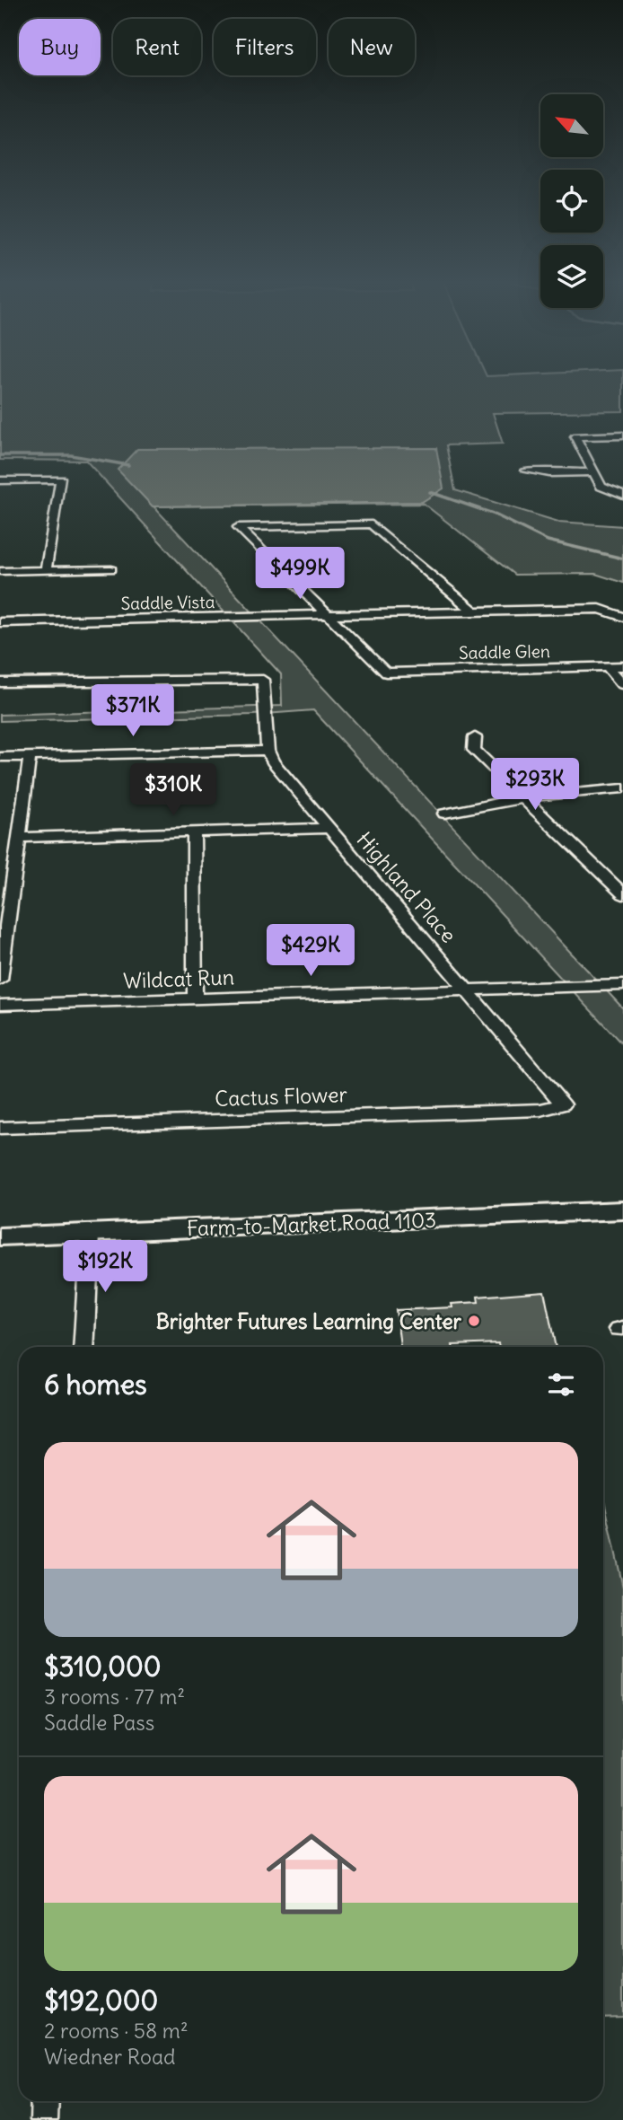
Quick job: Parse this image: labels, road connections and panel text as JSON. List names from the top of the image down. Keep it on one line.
{"streets":{"main road":["Farm-to-Market Road 1103"],"street":["Saddle Vista","Saddle Glen","Highland Place","Wildcat Run","Cactus Flower"]},"crossings":[["Saddle Vista","Saddle Glen"],["Highland Place","Wildcat Run"],["Highland Place","Cactus Flower"]],"places":["Brighter Futures Learning Center"],"north":"top left","page":{"chip":["Buy","Rent","Filters","New"],"price":["$499K","$371K","$293K","$310K","$429K","$192K"],"heading":"6 homes","list":[{"name":"$310,000","note":"3 rooms · 77 m² · Saddle Pass"},{"name":"$192,000","note":"2 rooms · 58 m² · Wiedner Road"}]}}
